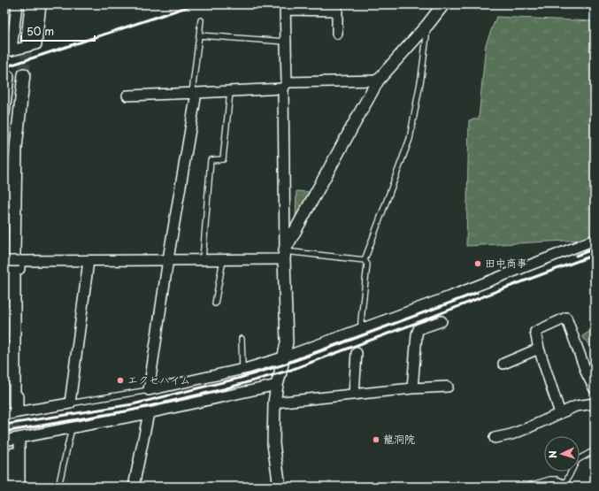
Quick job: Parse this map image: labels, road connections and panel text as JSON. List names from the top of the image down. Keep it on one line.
{"places":["田中商事","エクセハイム","龍洞院"],"scale_bar":"50 m","north":"left"}
